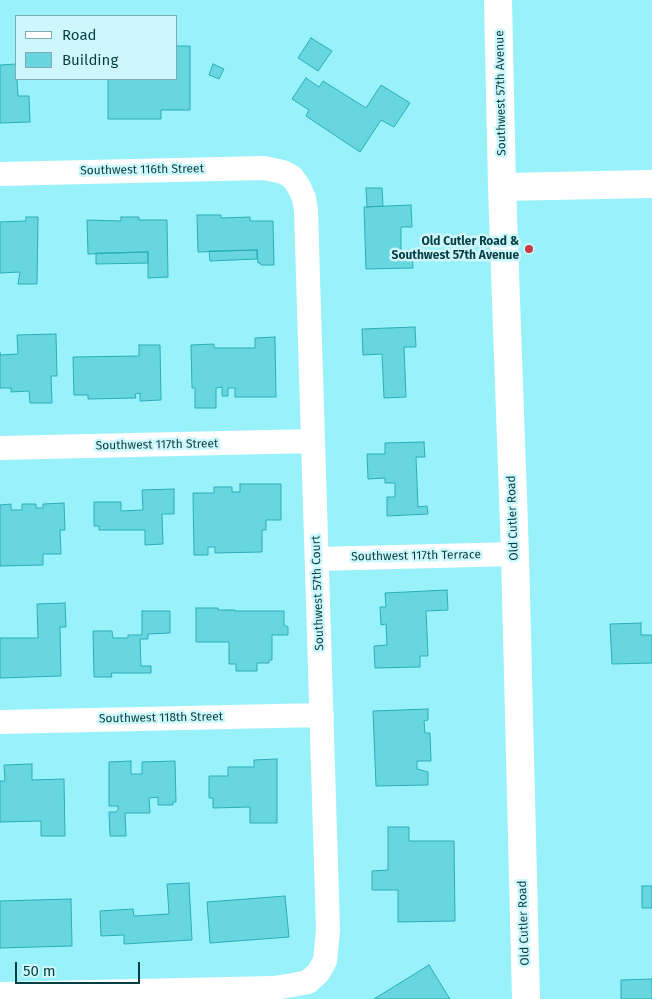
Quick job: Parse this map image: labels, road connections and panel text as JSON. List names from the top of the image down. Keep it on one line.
{"streets":{"main road":["Southwest 57th Avenue","Old Cutler Road"],"street":["Southwest 116th Street","Southwest 117th Street","Southwest 117th Terrace","Southwest 57th Court","Southwest 118th Street"]},"crossings":[["Southwest 57th Avenue","Old Cutler Road"],["Southwest 116th Street","Southwest 57th Court"],["Southwest 117th Street","Southwest 57th Court"],["Old Cutler Road","Southwest 117th Terrace"],["Southwest 117th Terrace","Southwest 57th Court"],["Southwest 57th Court","Southwest 118th Street"]],"places":["Old Cutler Road & Southwest 57th Avenue"],"legend":["Road","Building"],"scale_bar":"50 m"}
